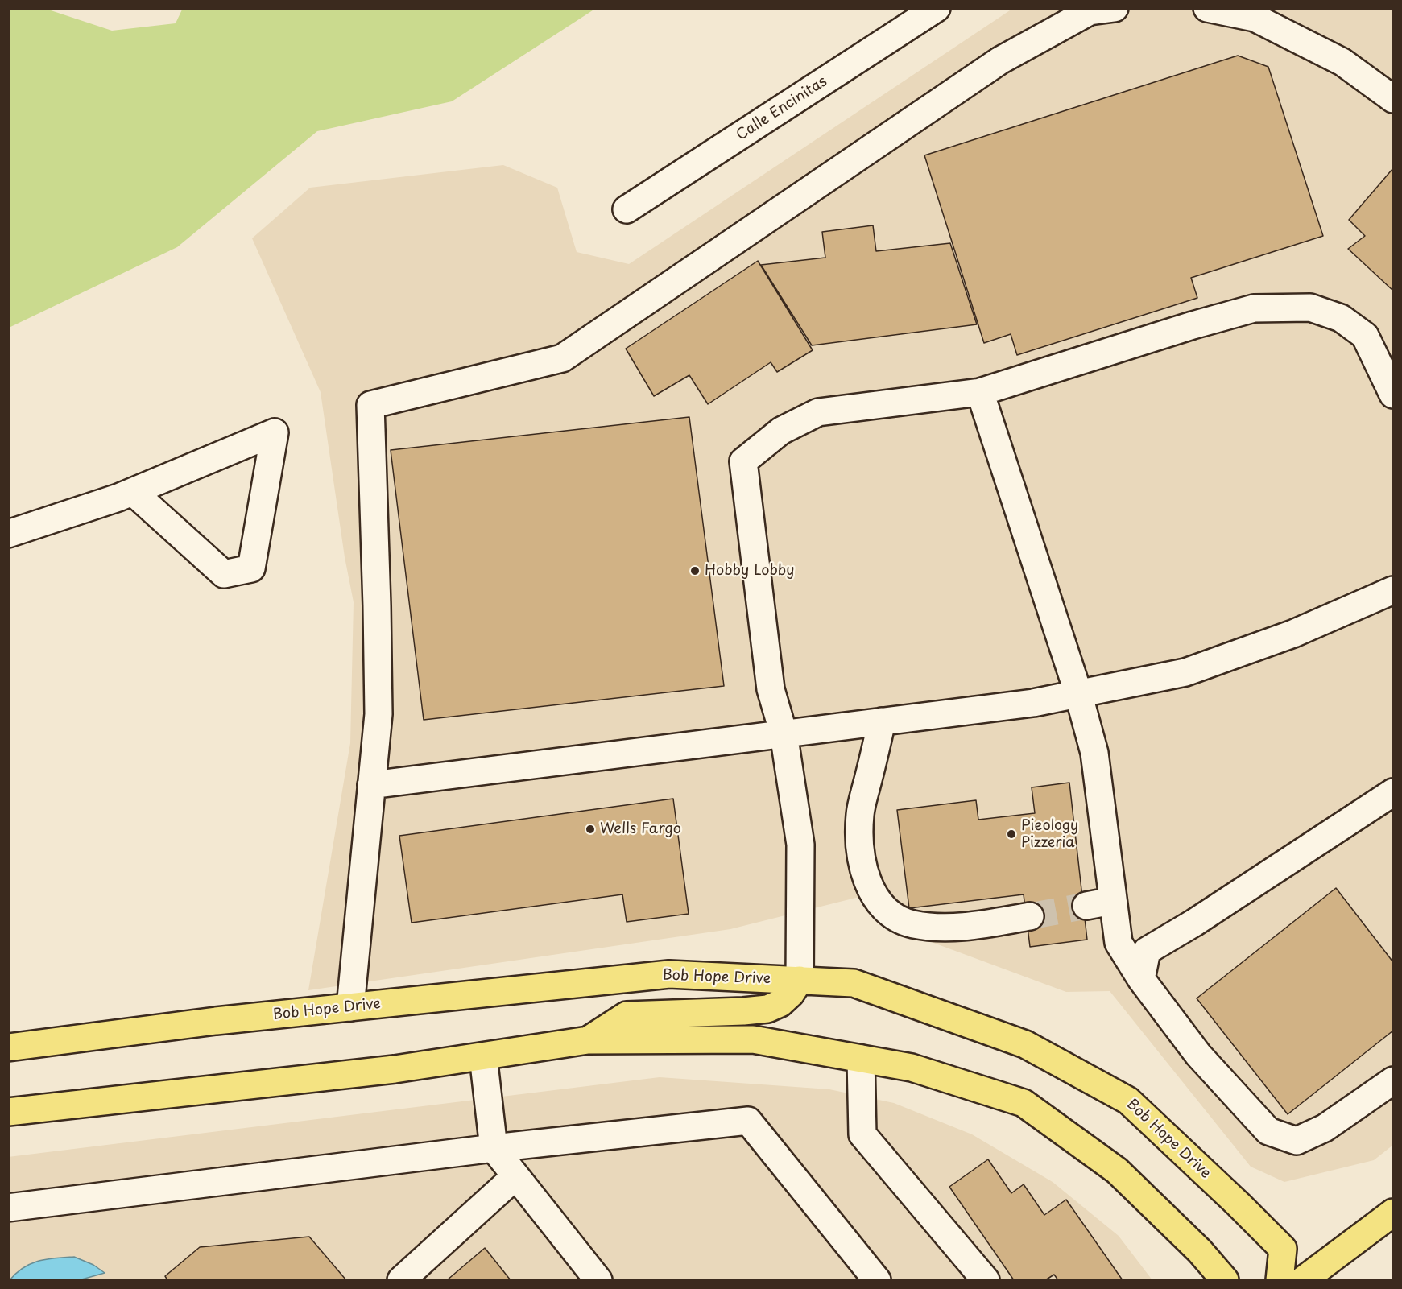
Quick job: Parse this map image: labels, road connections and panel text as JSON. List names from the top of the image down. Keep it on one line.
{"streets":{"main road":["Bob Hope Drive"],"street":["Calle Encinitas"]},"places":["Hobby Lobby","Wells Fargo","Pieology Pizzeria"]}
